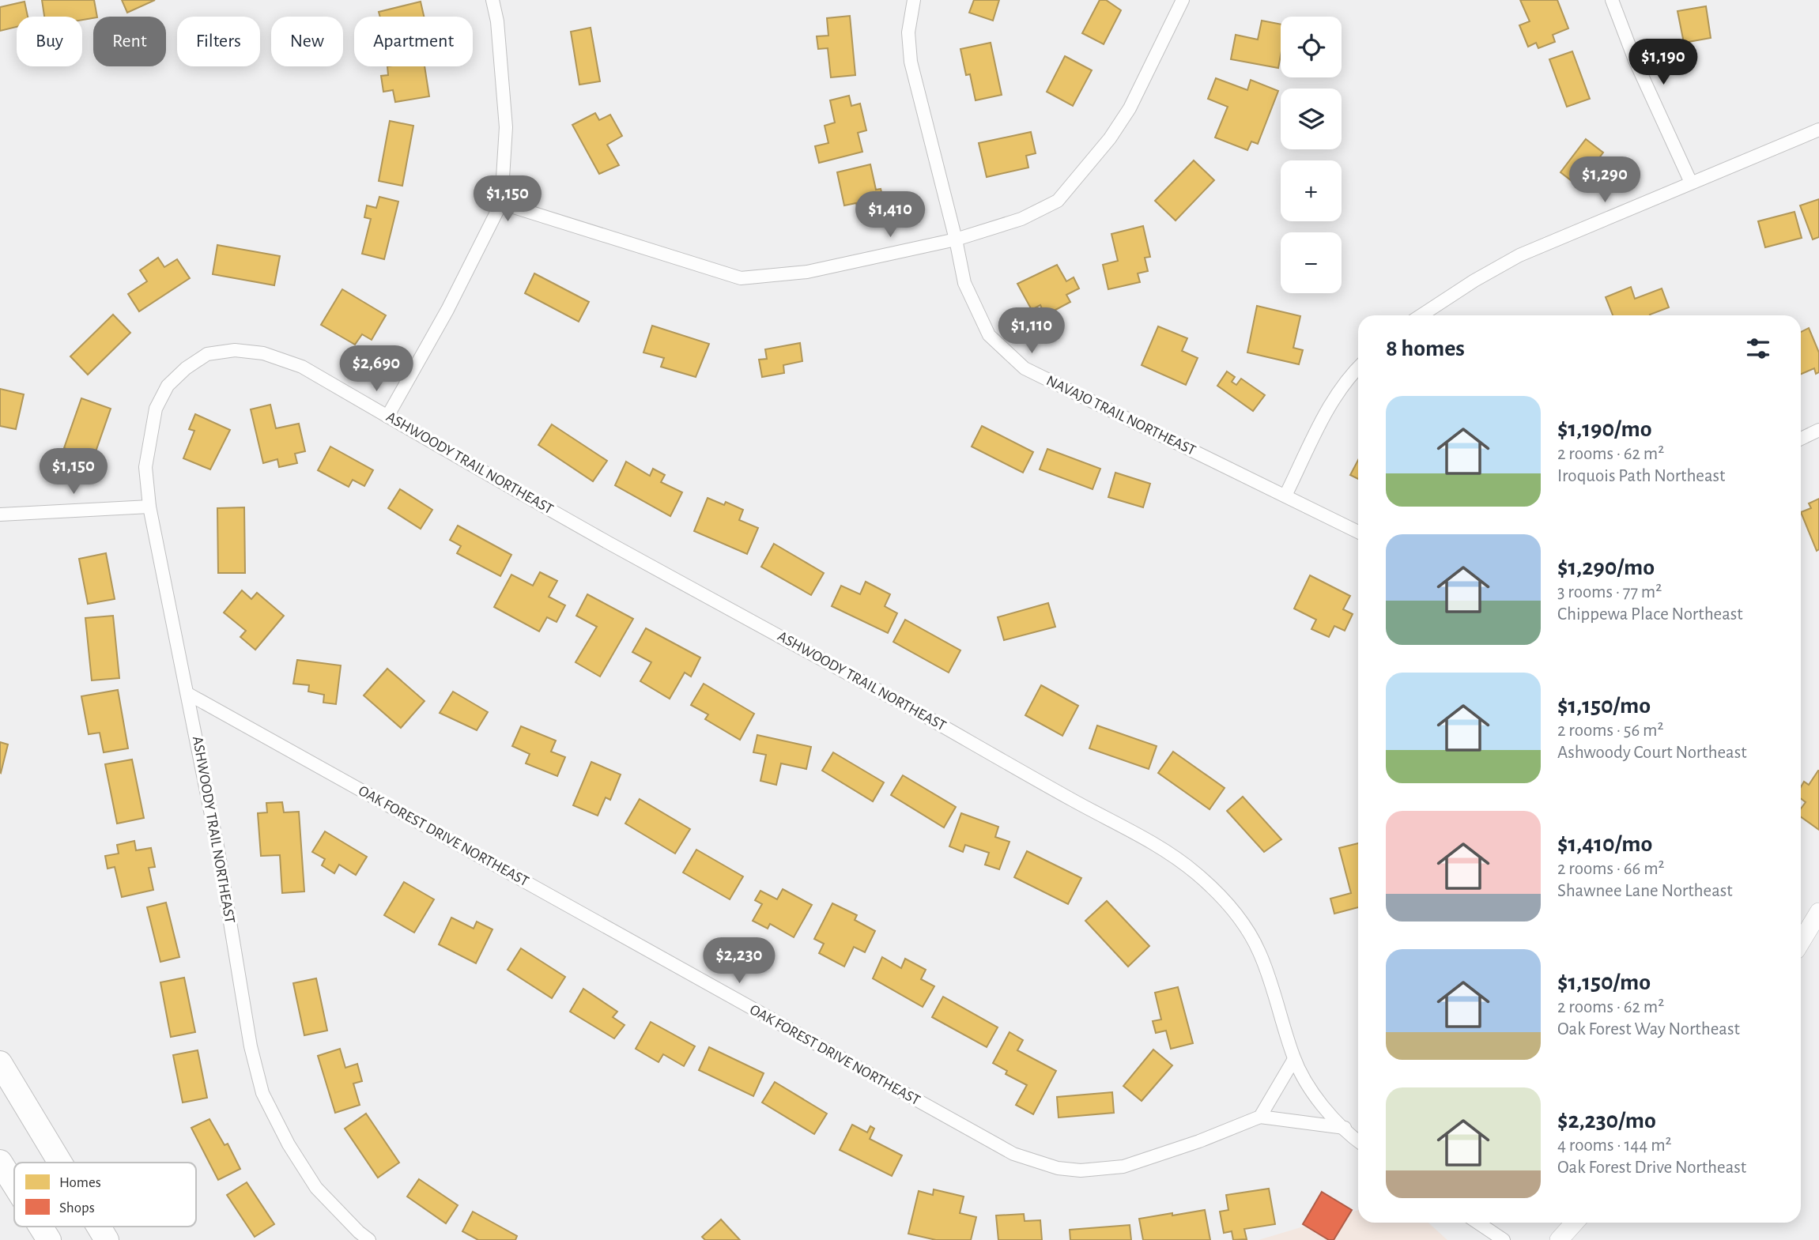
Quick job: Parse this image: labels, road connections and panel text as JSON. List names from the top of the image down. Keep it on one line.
{"streets":{"street":["NAVAJO TRAIL NORTHEAST","ASHWOODY TRAIL NORTHEAST","OAK FOREST DRIVE NORTHEAST"]},"crossings":[["ASHWOODY TRAIL NORTHEAST","OAK FOREST DRIVE NORTHEAST"]],"legend":["Homes","Shops"],"page":{"map_buttons":["+","−"],"chip":["Buy","Rent","Filters","New","Apartment"],"price":["$1,190","$1,290","$1,150","$1,410","$1,110","$2,690","$1,150","$2,230"],"heading":"8 homes","list":[{"name":"$1,190/mo","note":"2 rooms · 62 m² · Iroquois Path Northeast"},{"name":"$1,290/mo","note":"3 rooms · 77 m² · Chippewa Place Northeast"},{"name":"$1,150/mo","note":"2 rooms · 56 m² · Ashwoody Court Northeast"},{"name":"$1,410/mo","note":"2 rooms · 66 m² · Shawnee Lane Northeast"},{"name":"$1,150/mo","note":"2 rooms · 62 m² · Oak Forest Way Northeast"},{"name":"$2,230/mo","note":"4 rooms · 144 m² · Oak Forest Drive Northeast"}]}}
